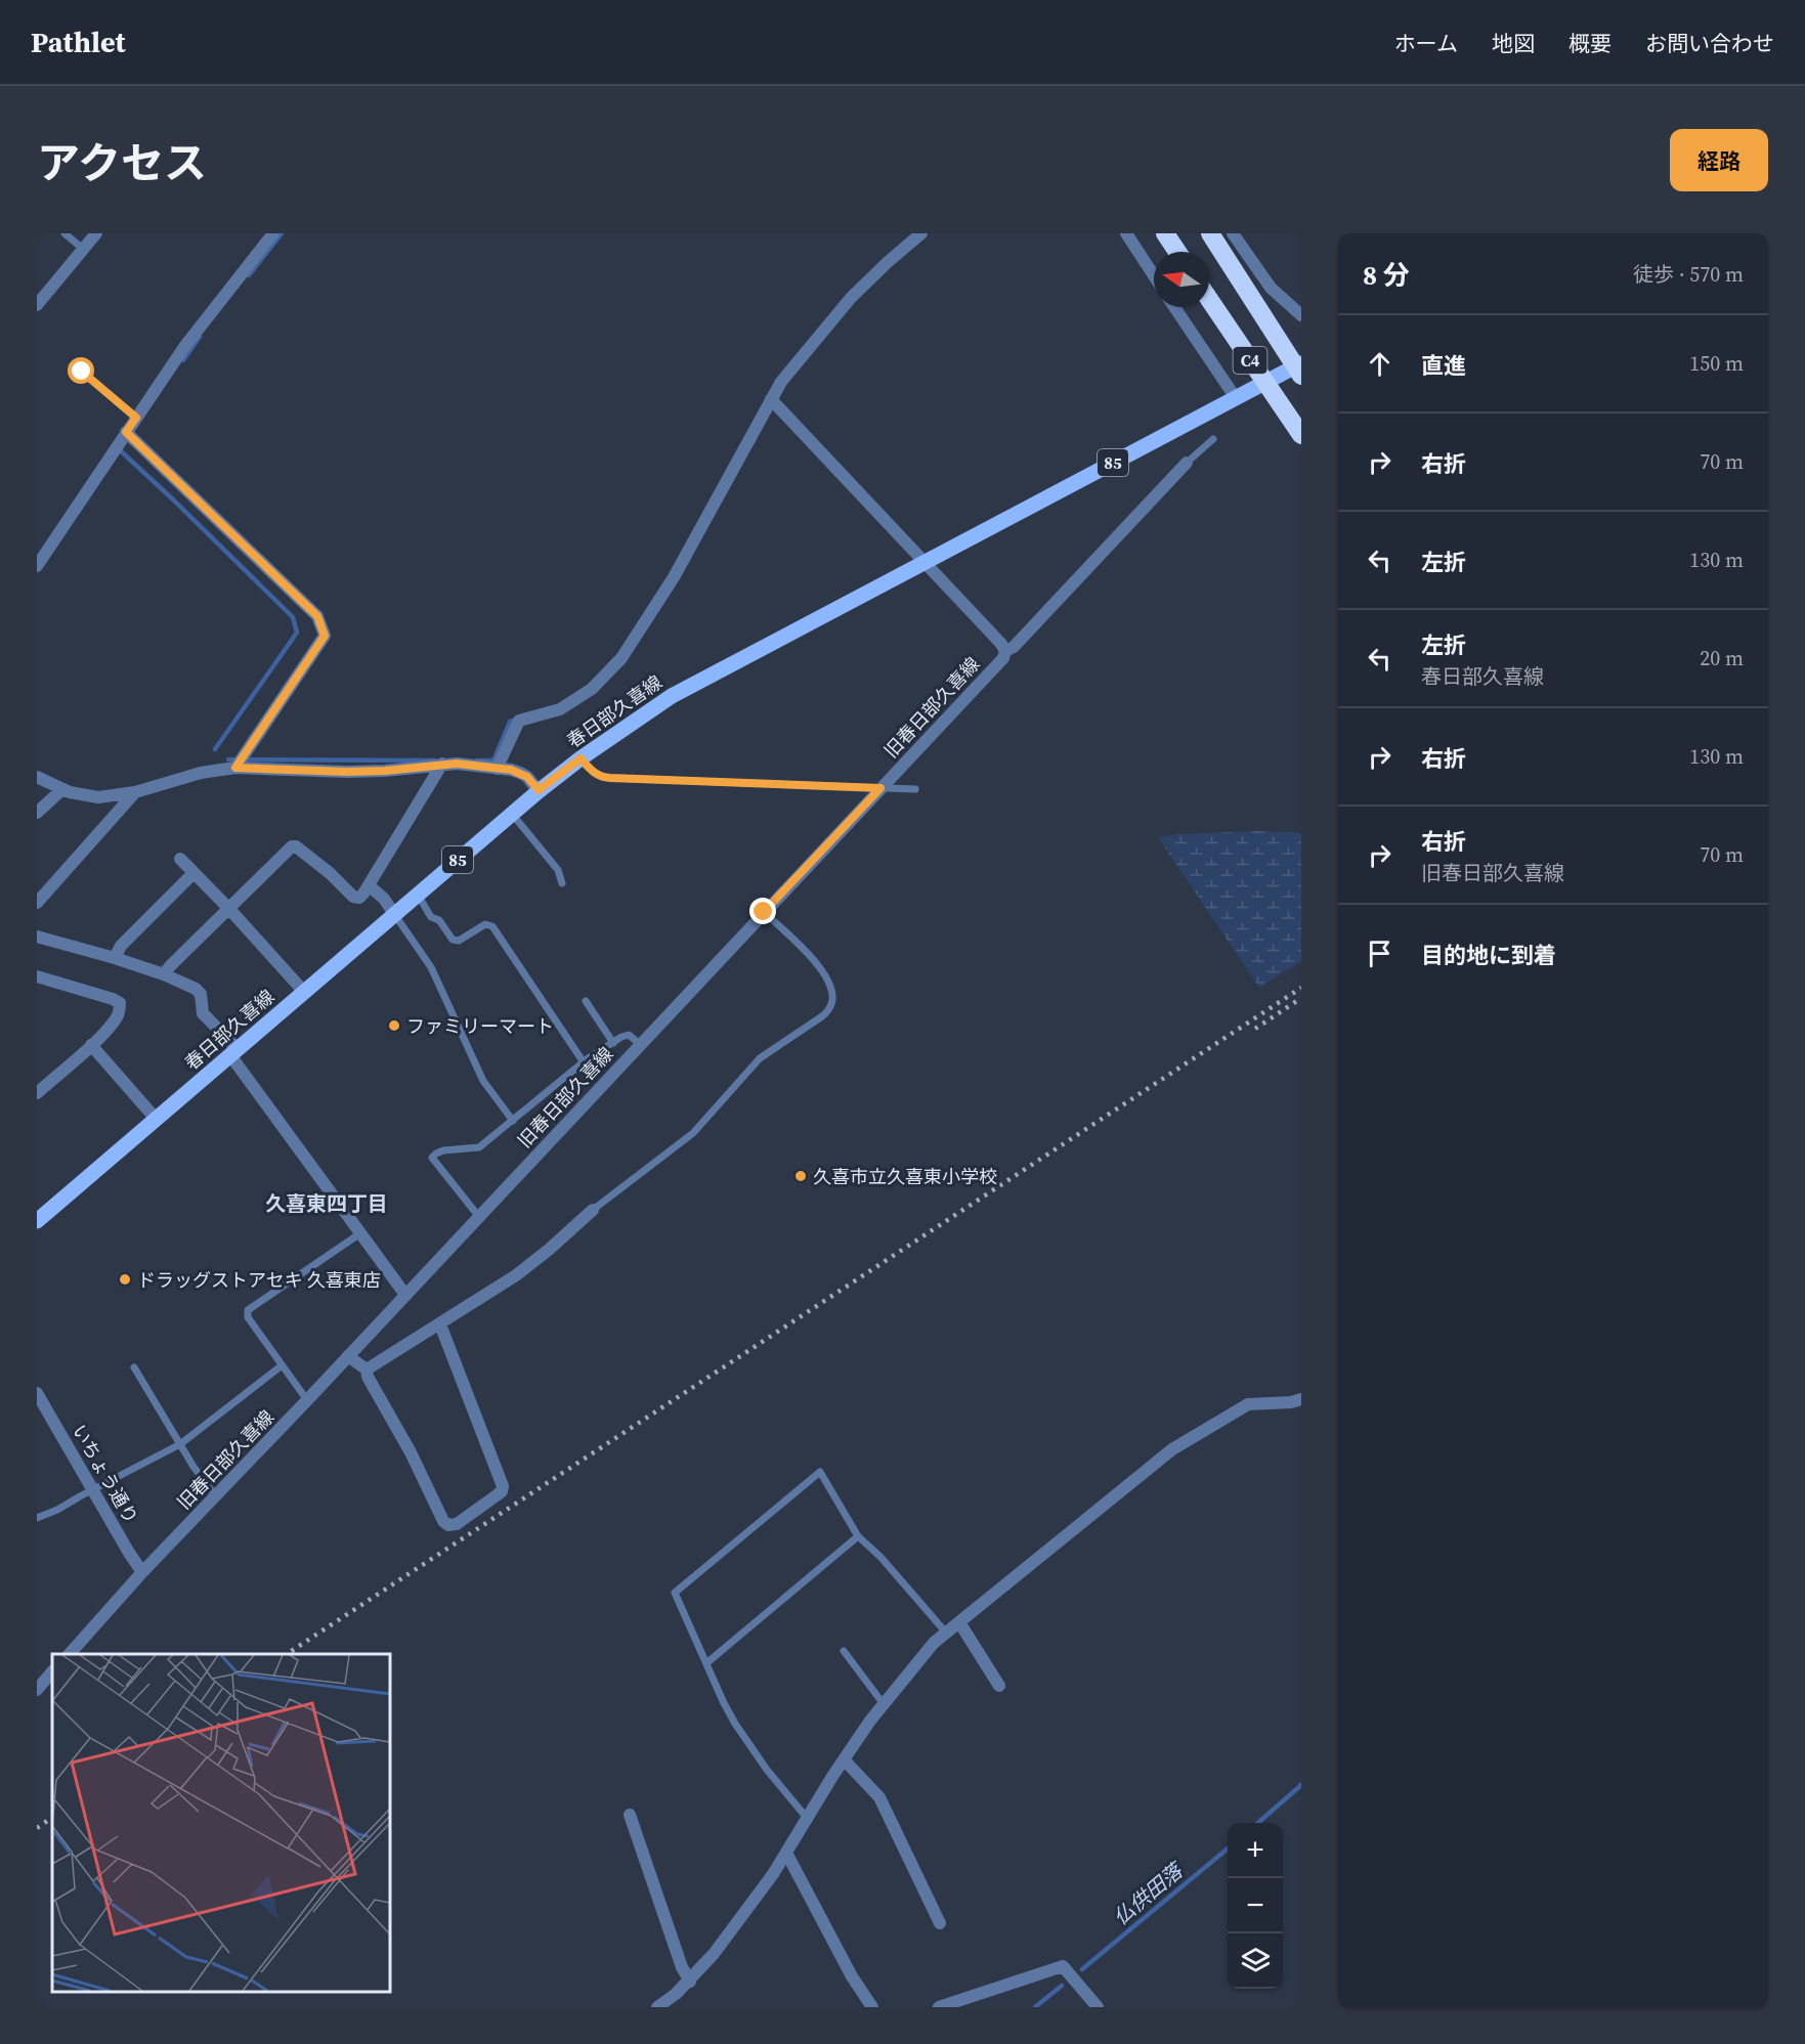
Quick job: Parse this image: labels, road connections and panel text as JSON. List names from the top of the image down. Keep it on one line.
{"streets":{"highway":["C4"],"main road":["85","春日部久喜線"],"street":["旧春日部久喜線","いちょう通り"]},"crossings":[["旧春日部久喜線","春日部久喜線"],["旧春日部久喜線","いちょう通り"]],"districts":["久喜東四丁目"],"water":["仏供田落"],"places":["ファミリーマート","久喜市立久喜東小学校","ドラッグストアセキ 久喜東店"],"north":"left","page":{"header":"Pathlet","nav":["ホーム","地図","概要","お問い合わせ"],"title":"アクセス","buttons":"経路","heading":["8 分","徒歩 · 570 m"],"list":[["直進","150 m"],["右折","70 m"],["左折","130 m"],["左折","春日部久喜線","20 m"],["右折","130 m"],["右折","旧春日部久喜線","70 m"],"目的地に到着"],"map_buttons":["+","−"]}}
